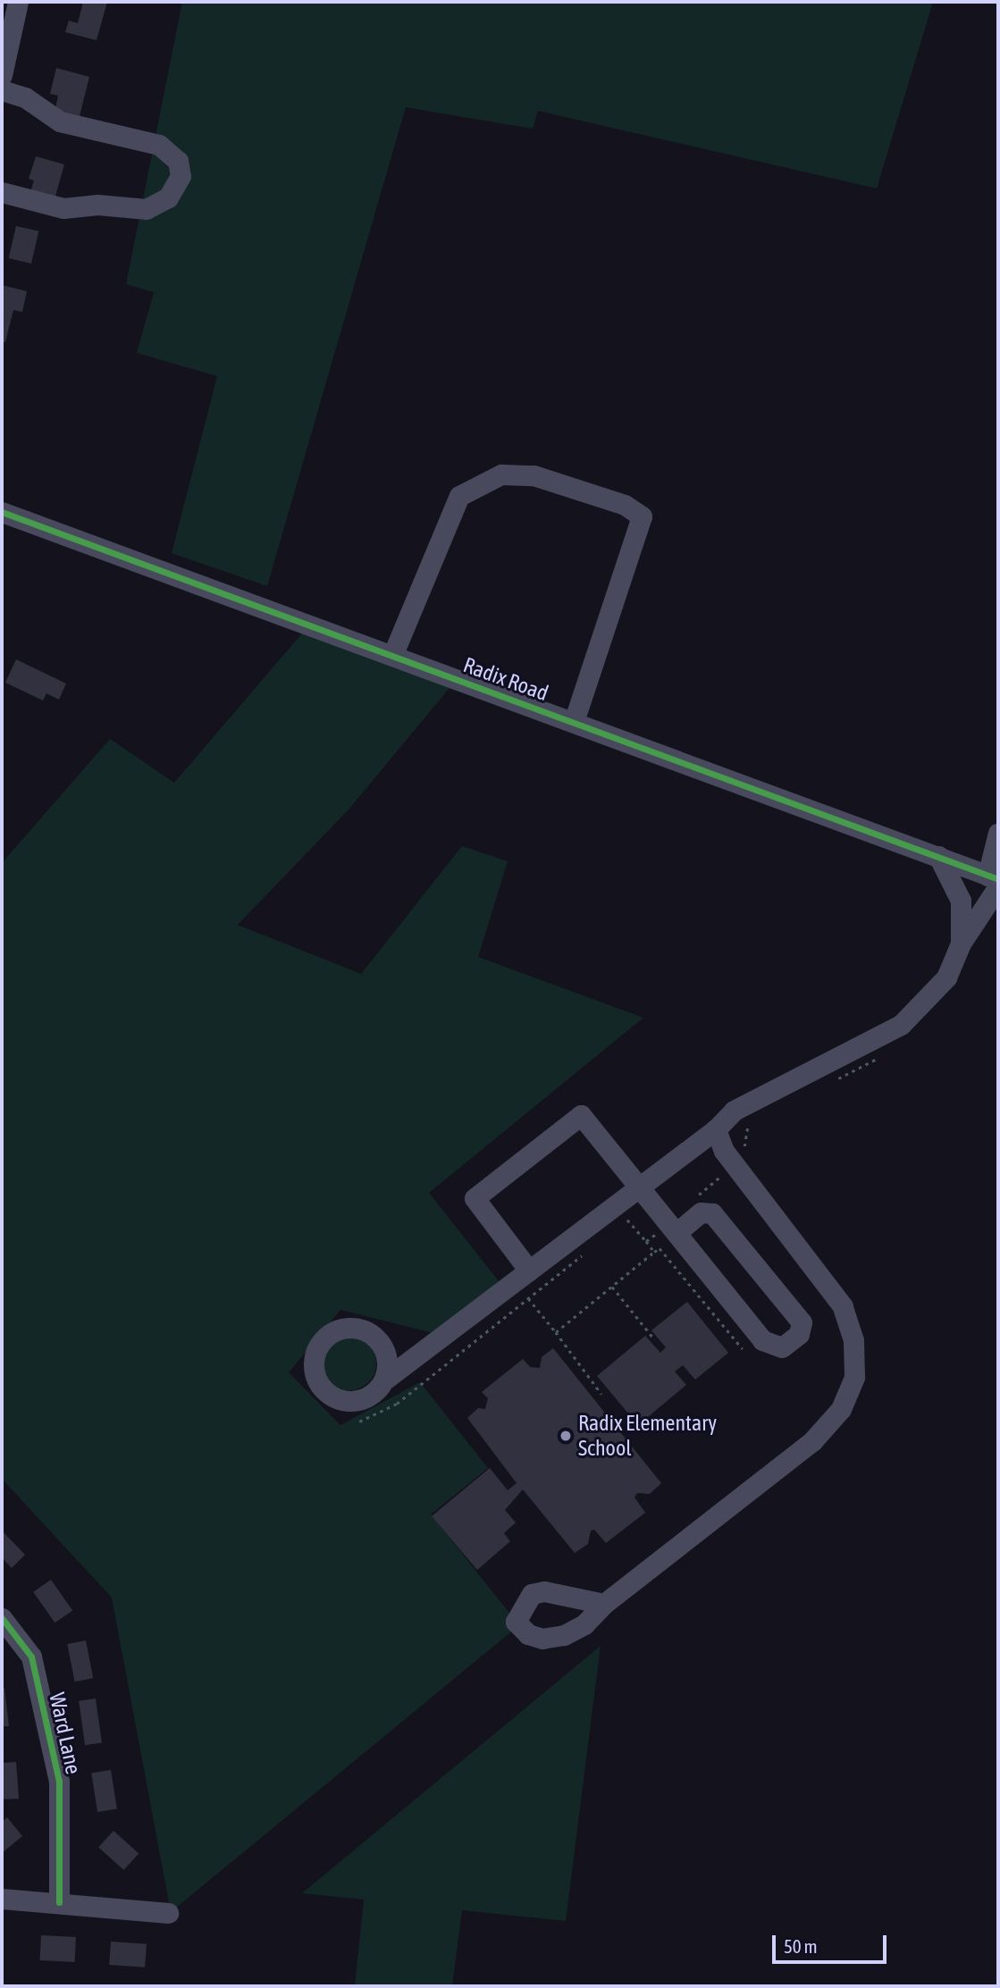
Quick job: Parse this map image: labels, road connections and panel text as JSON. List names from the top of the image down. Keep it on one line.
{"streets":{"street":["Radix Road","Ward Lane"]},"places":["Radix Elementary School"],"scale_bar":"50 m"}
